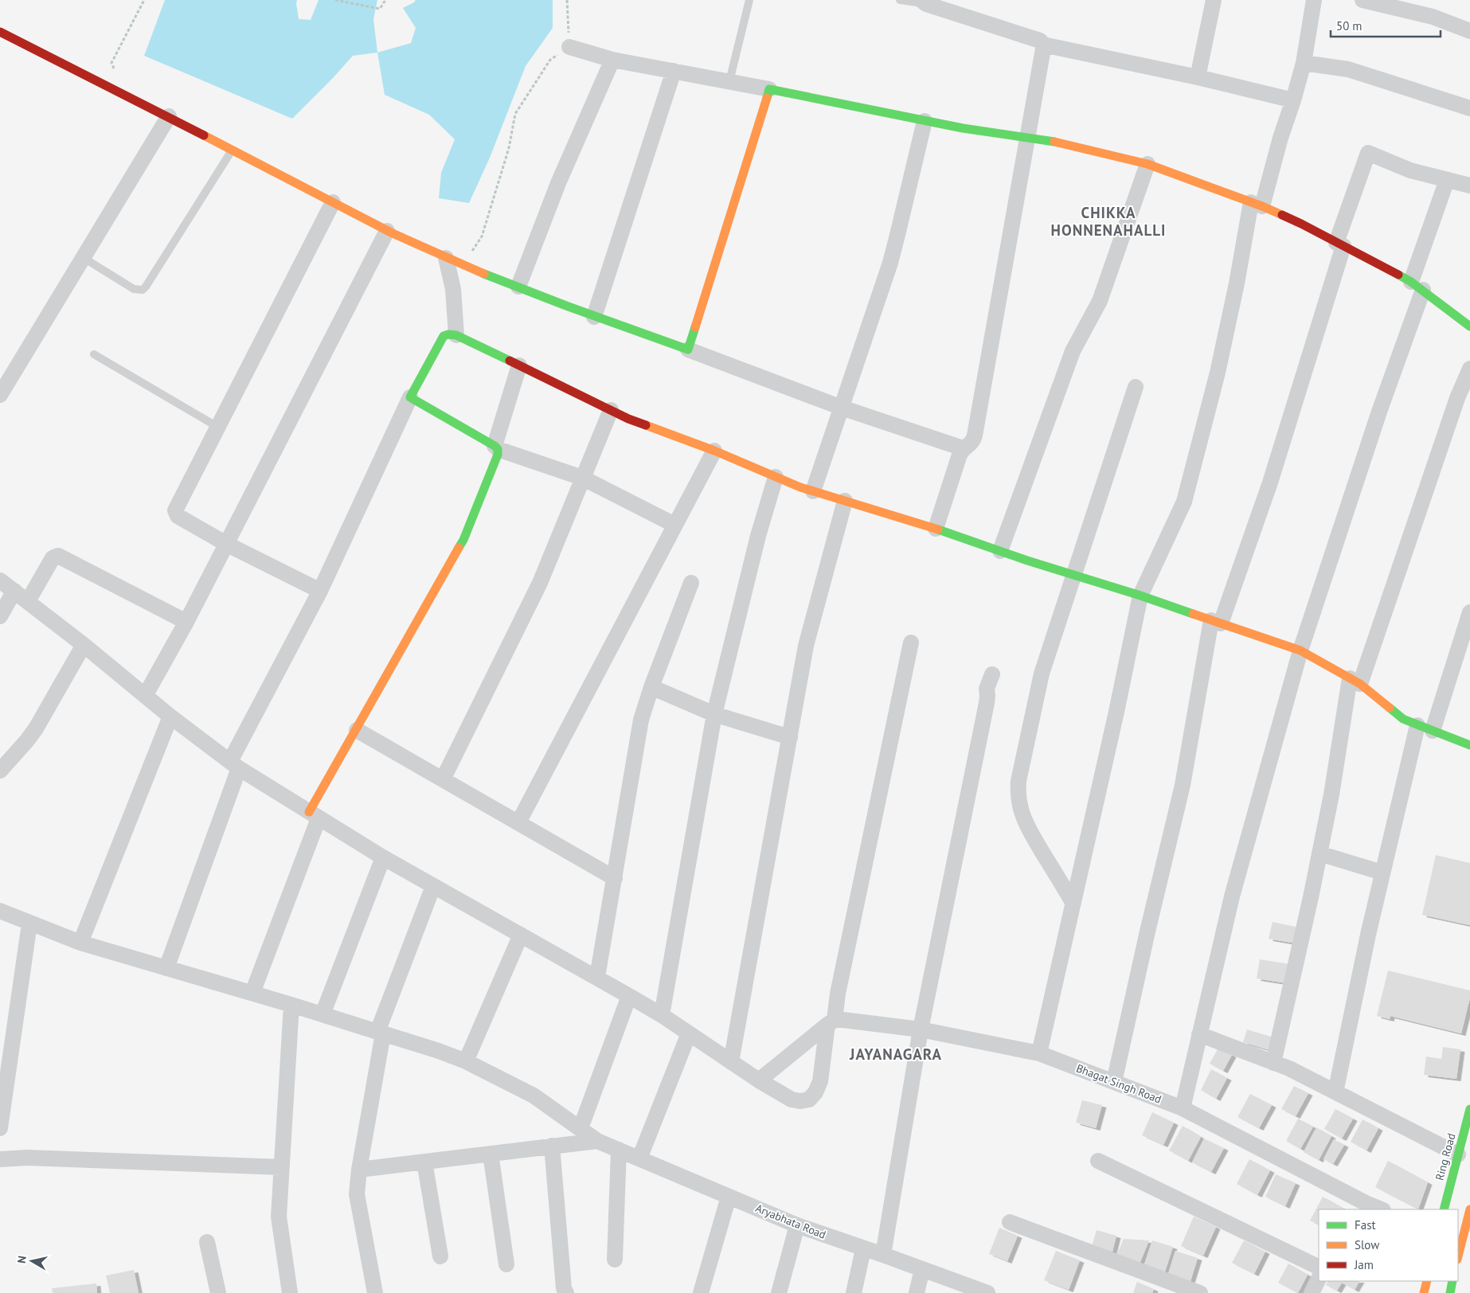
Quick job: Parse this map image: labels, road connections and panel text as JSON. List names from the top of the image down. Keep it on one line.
{"streets":{"street":["Bhagat Singh Road","Ring Road","Aryabhata Road"]},"districts":["CHIKKA HONNENAHALLI","JAYANAGARA"],"legend":["Fast","Slow","Jam"],"scale_bar":"50 m","north":"left"}
